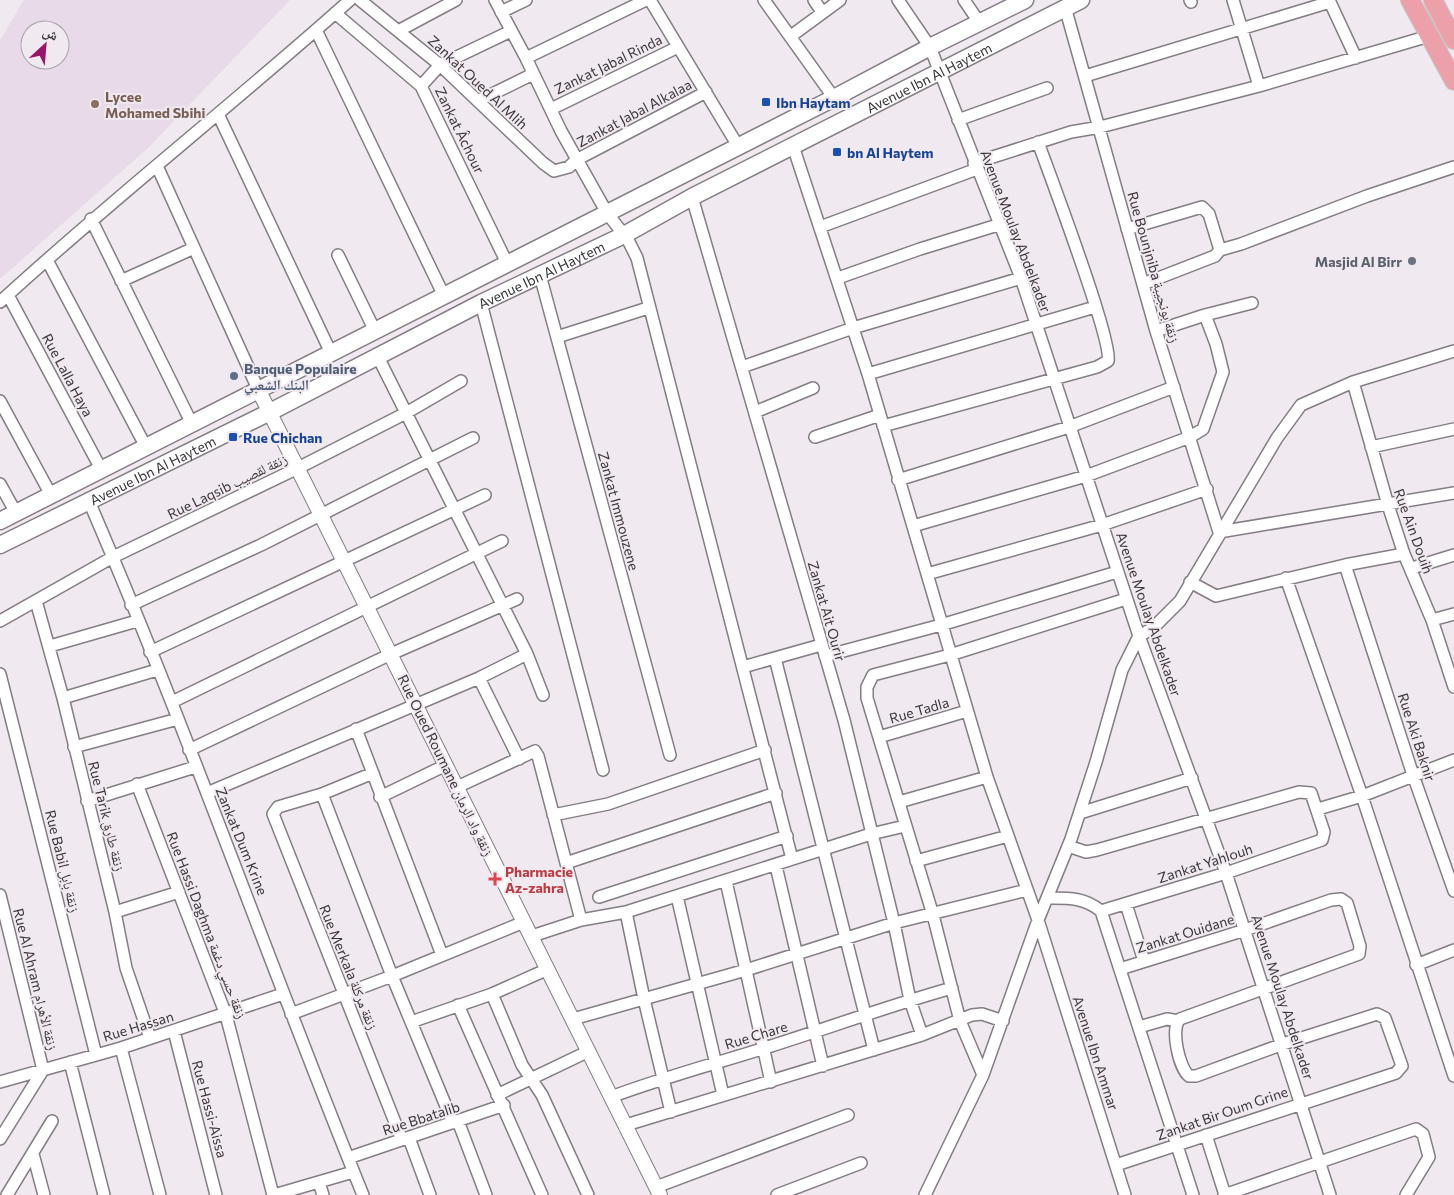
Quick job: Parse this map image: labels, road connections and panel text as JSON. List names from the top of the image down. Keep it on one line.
{"streets":{"main road":["Avenue Ibn Al Haytem"],"street":["Zankat Jabal Rinda","Zankat Oued Al Mlih","Zankat Jabal Alkalaa","Zankat Âchour","Avenue Moulay Abdelkader","Rue Bounjniba زنقة بونجيبة","Rue Lalla Haya","Rue Laqsib زنقة لقصيب","Zankat Immouzene","Rue Ain Douih","Zankat Ait Ourir","Rue Tadla","Rue Aki Baknir","Rue Oued Roumane زنقة واد الرمان","Rue Tarik زنقة طارق","Zankat Dum Krine","Rue Babil زنقة بابل","Zankat Yahlouh","Rue Hassi Daghma زنقة حسي دغمة","Zankat Ouidane","Rue Merkala زنقة مركلة","Rue Al Ahram زنقة الأهرام","Rue Hassan","Rue Chare","Avenue Ibn Ammar","Rue Hassi-Aissa","Zankat Bir Oum Grine","Rue Bbatalib"]},"crossings":[["Avenue Ibn Al Haytem","Zankat Âchour"],["Avenue Ibn Al Haytem","Avenue Moulay Abdelkader"],["Avenue Ibn Al Haytem","Rue Bounjniba زنقة بونجيبة"],["Avenue Ibn Al Haytem","Rue Lalla Haya"],["Avenue Ibn Al Haytem","Zankat Immouzene"],["Avenue Ibn Al Haytem","Zankat Ait Ourir"],["Avenue Ibn Al Haytem","Rue Oued Roumane زنقة واد الرمان"],["Avenue Ibn Al Haytem","Zankat Dum Krine"],["Avenue Ibn Al Haytem","Avenue Ibn Ammar"],["Zankat Oued Al Mlih","Zankat Jabal Alkalaa"],["Avenue Moulay Abdelkader","Zankat Yahlouh"],["Avenue Moulay Abdelkader","Zankat Ouidane"],["Avenue Moulay Abdelkader","Zankat Bir Oum Grine"],["Rue Laqsib زنقة لقصيب","Rue Oued Roumane زنقة واد الرمان"],["Rue Laqsib زنقة لقصيب","Rue Tarik زنقة طارق"],["Rue Laqsib زنقة لقصيب","Zankat Dum Krine"],["Zankat Ait Ourir","Rue Chare"],["Rue Tadla","Avenue Ibn Ammar"],["Rue Oued Roumane زنقة واد الرمان","Rue Chare"],["Rue Oued Roumane زنقة واد الرمان","Rue Bbatalib"],["Rue Tarik زنقة طارق","Rue Hassan"],["Zankat Dum Krine","Rue Hassan"],["Zankat Dum Krine","Rue Bbatalib"],["Rue Babil زنقة بابل","Rue Hassan"],["Rue Hassi Daghma زنقة حسي دغمة","Rue Hassan"],["Rue Merkala زنقة مركلة","Rue Bbatalib"],["Rue Al Ahram زنقة الأهرام","Rue Hassan"],["Rue Hassan","Rue Hassi-Aissa"],["Avenue Ibn Ammar","Zankat Bir Oum Grine"]],"places":{"transit":["Ibn Haytam","bn Al Haytem","Rue Chichan"],"other":["Lycee Mohamed Sbihi","Masjid Al Birr","Banque Populaire البنك الشعبي"],"health":["Pharmacie Az-zahra"]},"north":"top right"}
